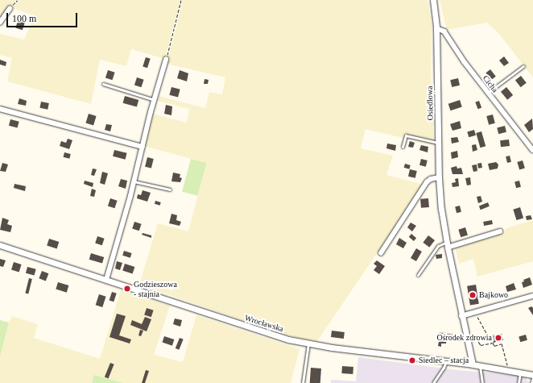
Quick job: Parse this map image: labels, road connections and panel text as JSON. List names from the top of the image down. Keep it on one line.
{"streets":{"street":["Cicha","Osiedlowa","Wrocławska"]},"crossings":[["Cicha","Osiedlowa"],["Osiedlowa","Wrocławska"]],"places":["Godzieszowa - stajnia","Bajkowo","Ośrodek zdrowia","Siedlec – stacja"],"scale_bar":"100 m"}
